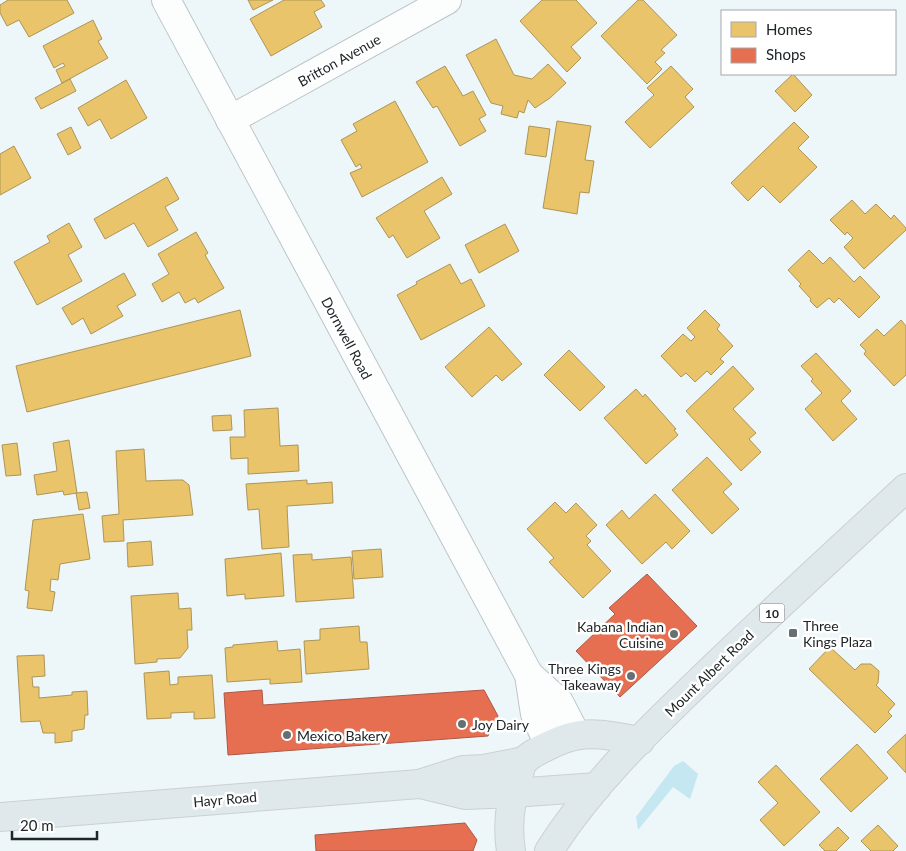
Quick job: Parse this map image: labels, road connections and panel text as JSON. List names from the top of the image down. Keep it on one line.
{"streets":{"main road":["10","Mount Albert Road","Hayr Road"],"street":["Britton Avenue","Dornwell Road"]},"crossings":[["Britton Avenue","Dornwell Road"],["Mount Albert Road","Hayr Road"]],"places":{"transit":["Three Kings Plaza"],"other":["Kabana Indian Cuisine","Three Kings Takeaway","Joy Dairy","Mexico Bakery"]},"legend":["Homes","Shops"],"scale_bar":"20 m"}
